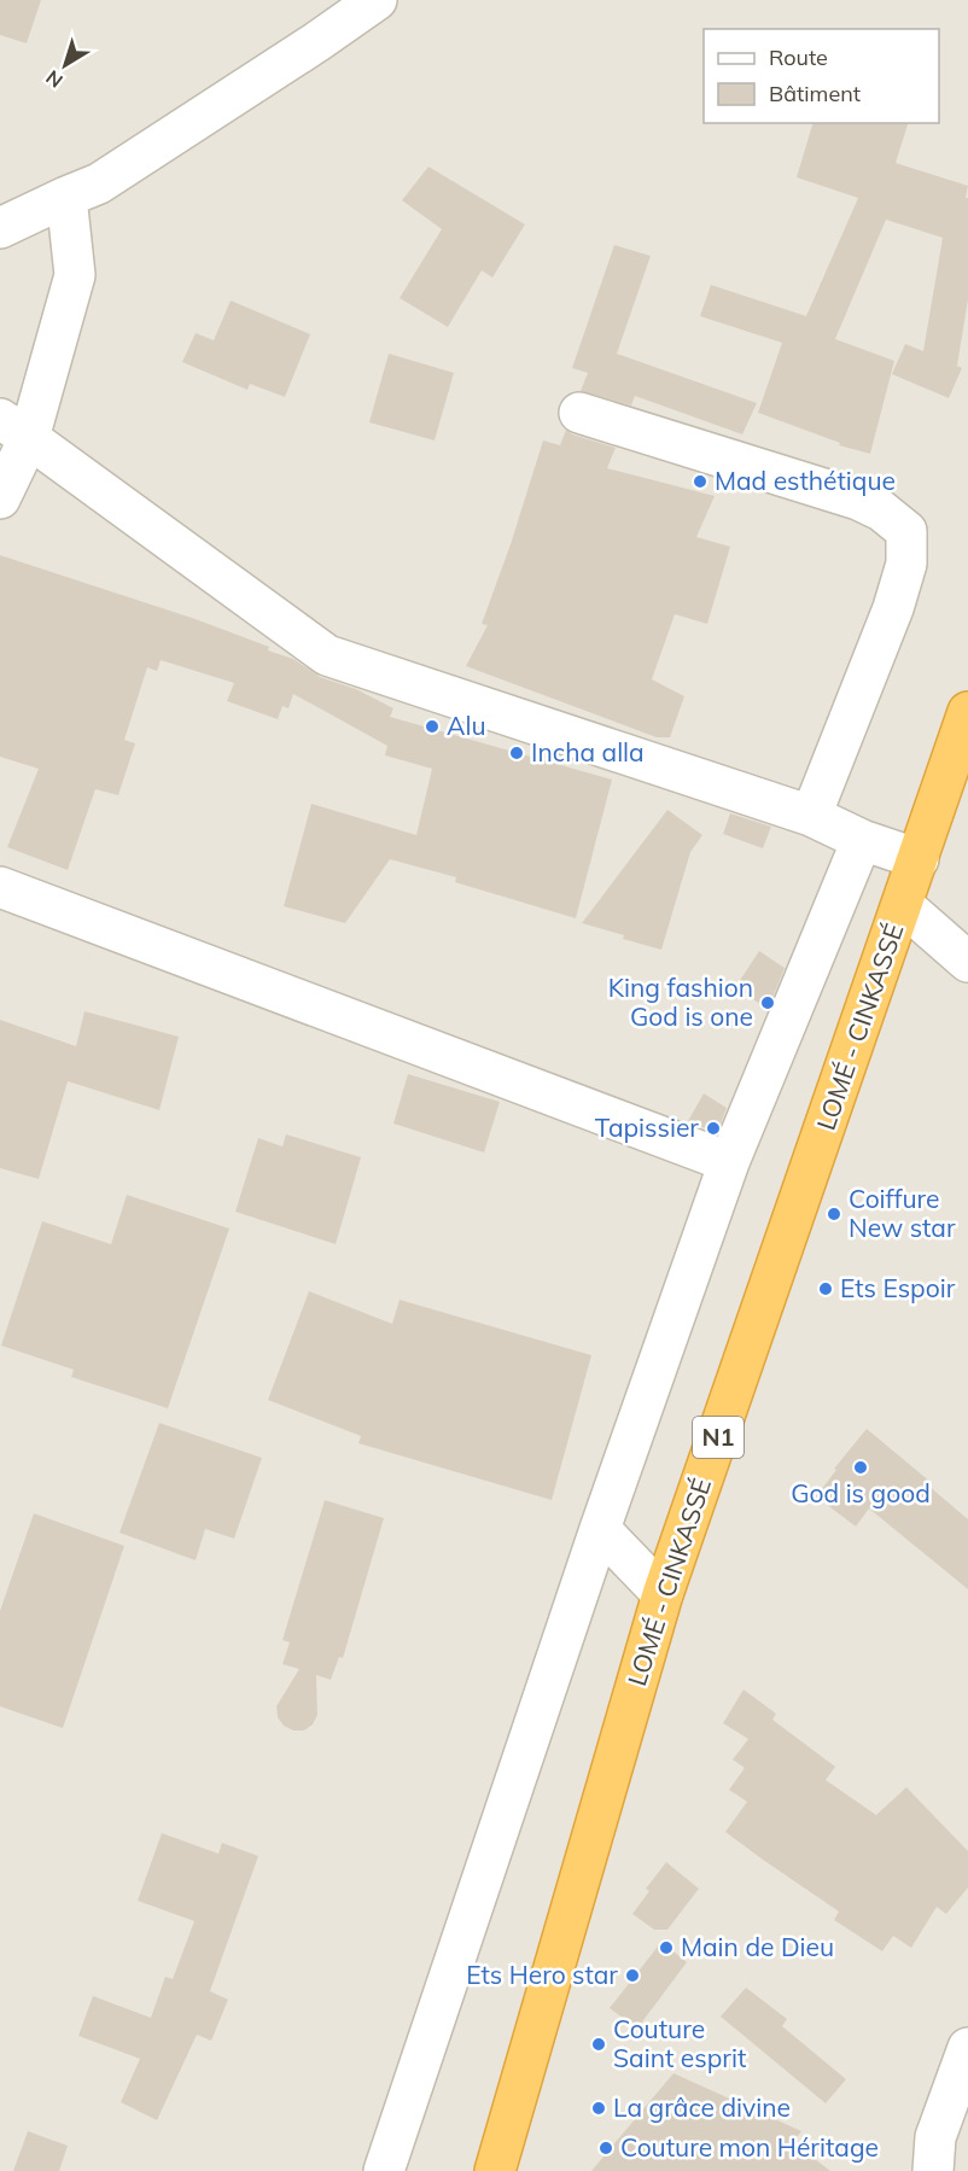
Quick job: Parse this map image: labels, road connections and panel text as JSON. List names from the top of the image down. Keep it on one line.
{"streets":{"highway":["LOMÉ - CINKASSÉ","N1"]},"places":["Mad esthétique","Alu","Incha alla","King fashion God is one","Tapissier","Coiffure New star","Ets Espoir","God is good","Main de Dieu","Ets Hero star","Couture Saint esprit","La grâce divine","Couture mon Héritage"],"legend":["Route","Bâtiment"],"north":"bottom left"}
